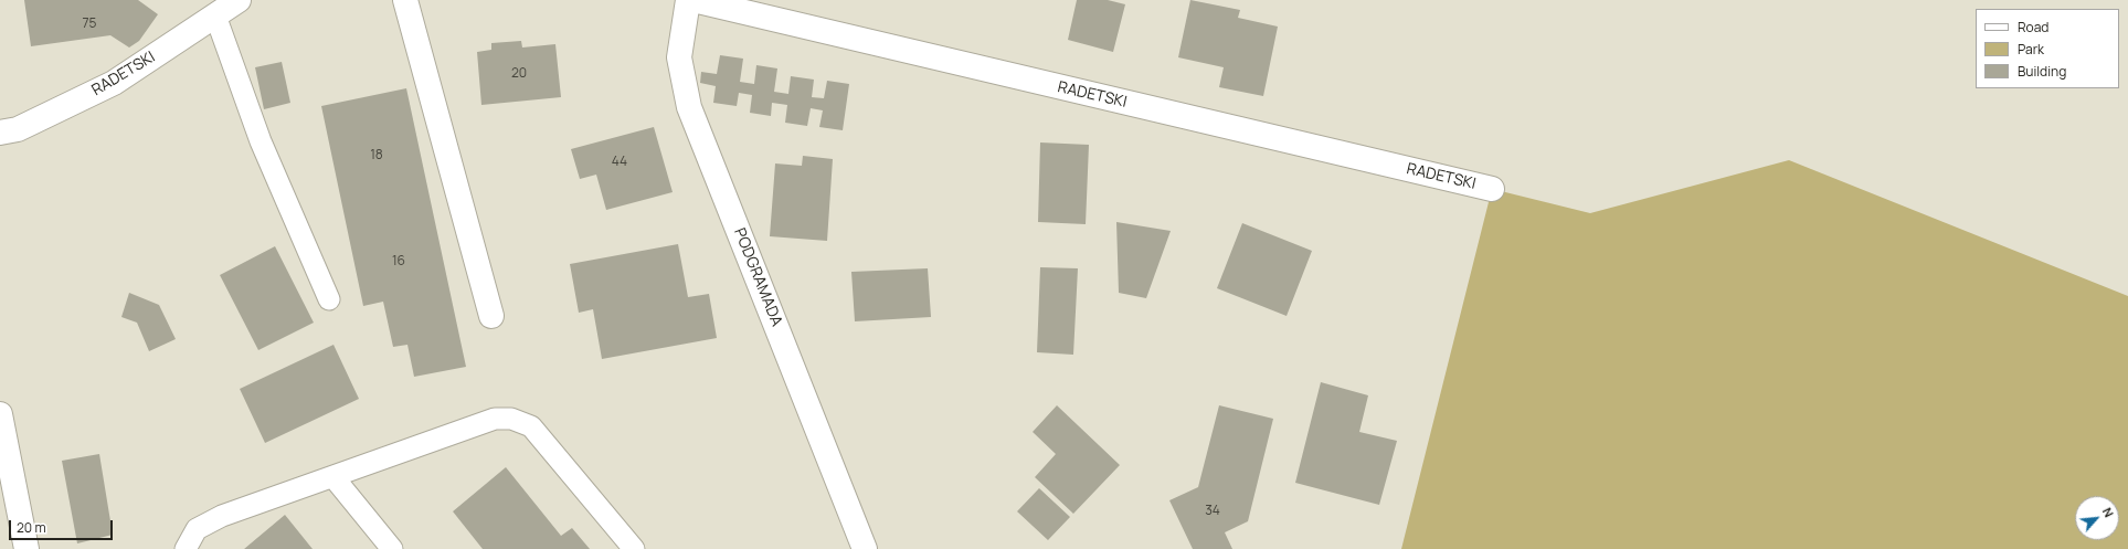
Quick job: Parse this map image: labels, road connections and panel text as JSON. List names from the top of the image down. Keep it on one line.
{"streets":{"street":["RADETSKI","PODGRAMADA"]},"house_numbers":["75","20","18","44","16","34"],"legend":["Road","Park","Building"],"scale_bar":"20 m","north":"top right"}
